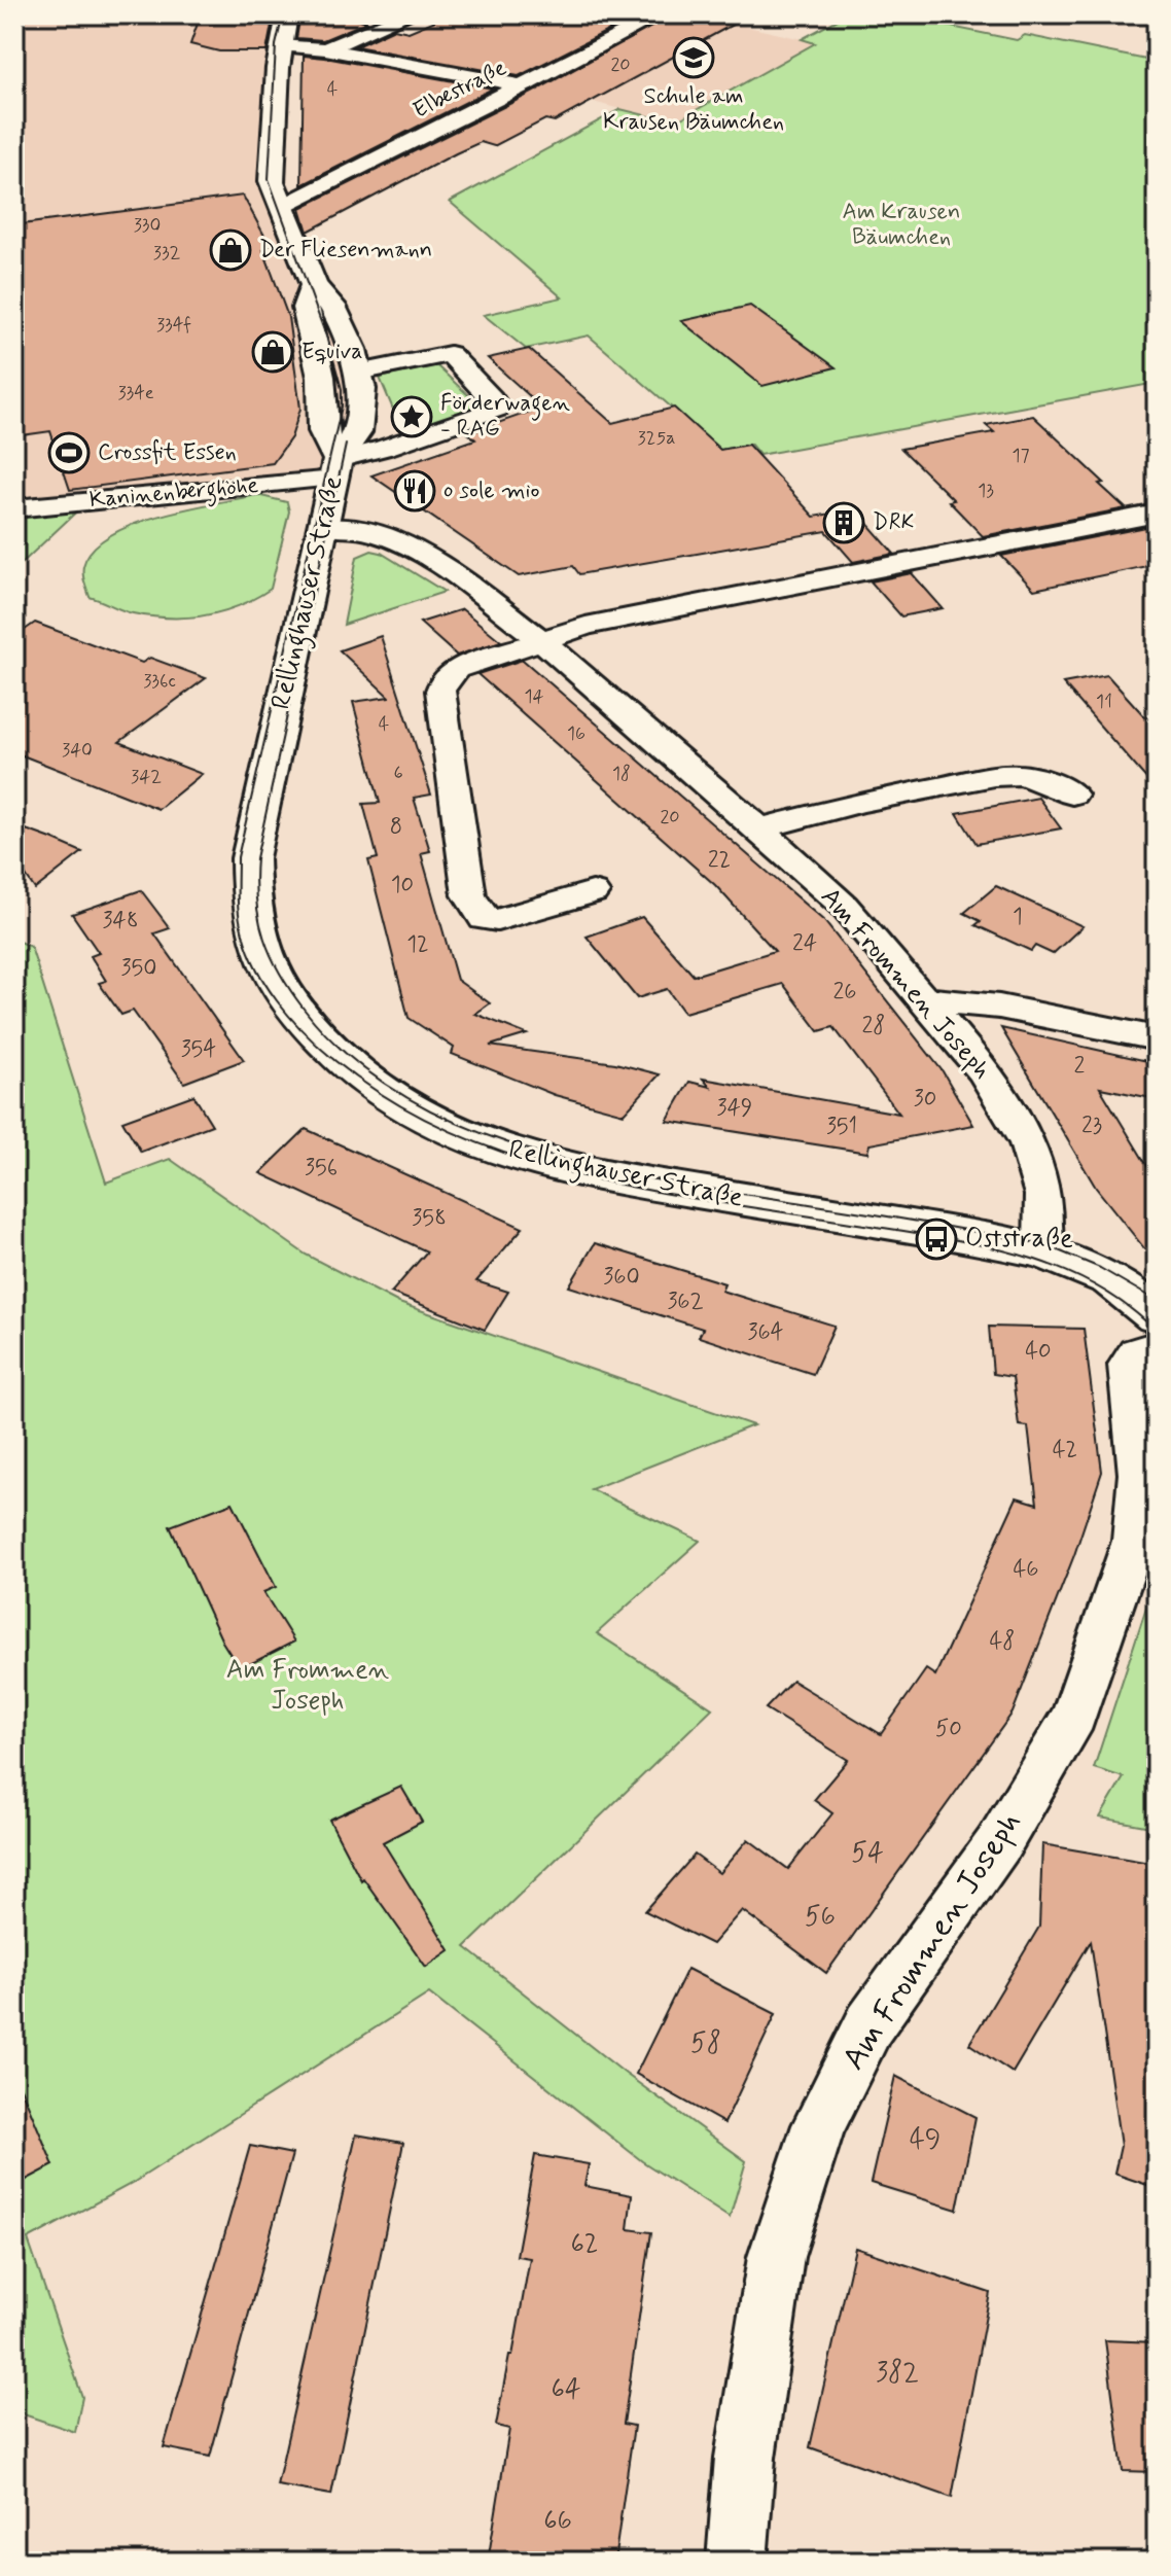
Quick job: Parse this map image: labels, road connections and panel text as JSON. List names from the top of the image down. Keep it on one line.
{"streets":{"main road":["Rellinghauser Straße"],"street":["Elbestraße","Kaninenberghöhe","Am Frommen Joseph"]},"crossings":[["Elbestraße","Rellinghauser Straße"],["Kaninenberghöhe","Rellinghauser Straße"],["Rellinghauser Straße","Am Frommen Joseph"]],"parks":["Am Krausen Bäumchen","Am Frommen Joseph"],"places":{"school or university":["Schule am Krausen Bäumchen"],"shop":["Der Fliesenmann","Equiva"],"place":["Förderwagen - RAG"],"sports":["Crossfit Essen"],"restaurant":["o sole mio"],"building":["DRK"],"bus stop":["Oststraße"]},"house_numbers":["20","4","330","332","334f","334e","325a","17","13","336c","14","11","4","16","340","6","18","342","20","8","22","10","1","348","24","12","350","26","28","354","2","30","349","23","351","356","358","360","362","364","40","42","46","48","50","54","56","58","49","62","382","64","66"]}
